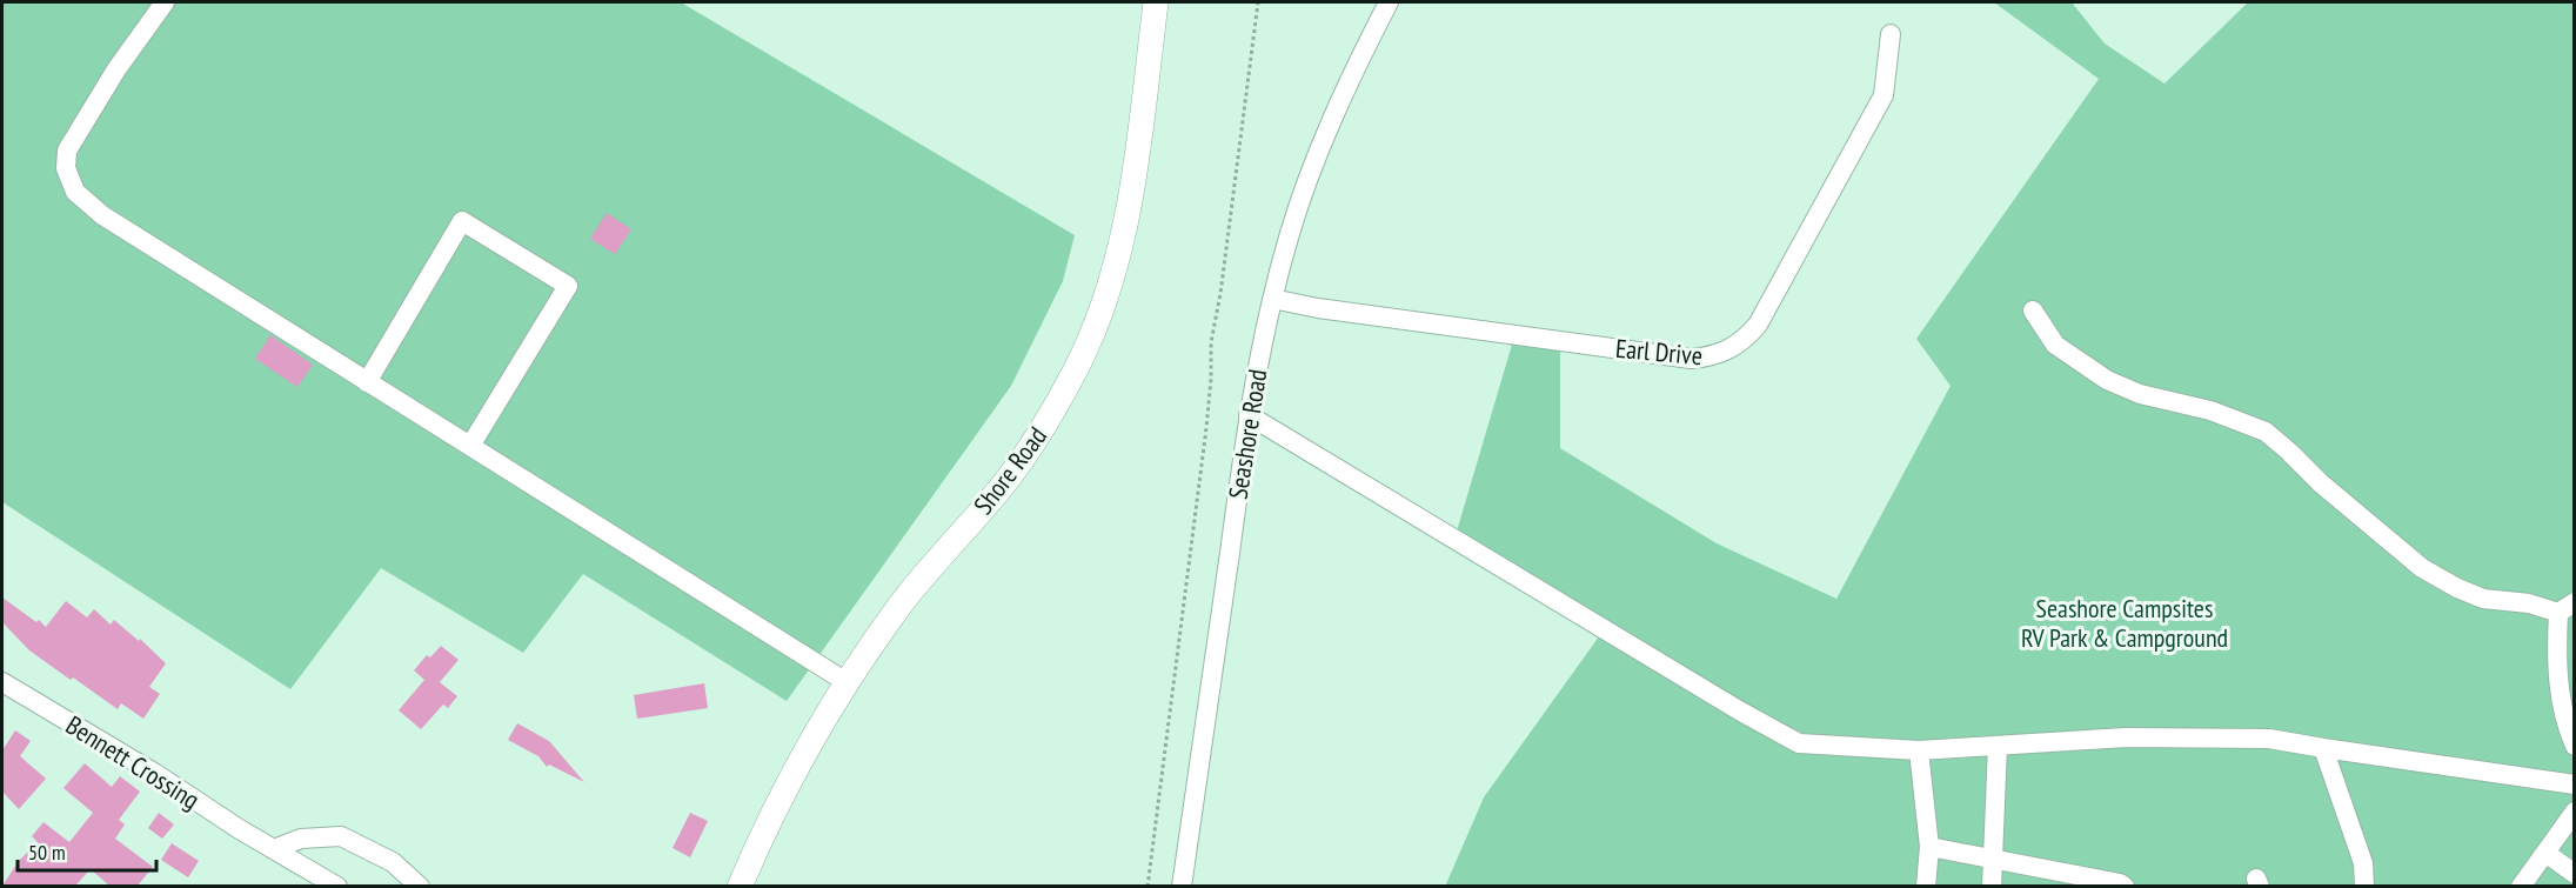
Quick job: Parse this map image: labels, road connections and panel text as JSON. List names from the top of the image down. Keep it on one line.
{"streets":{"main road":["Shore Road"],"street":["Earl Drive","Seashore Road","Bennett Crossing"]},"crossings":[["Earl Drive","Seashore Road"]],"parks":["Seashore Campsites RV Park & Campground"],"scale_bar":"50 m"}
